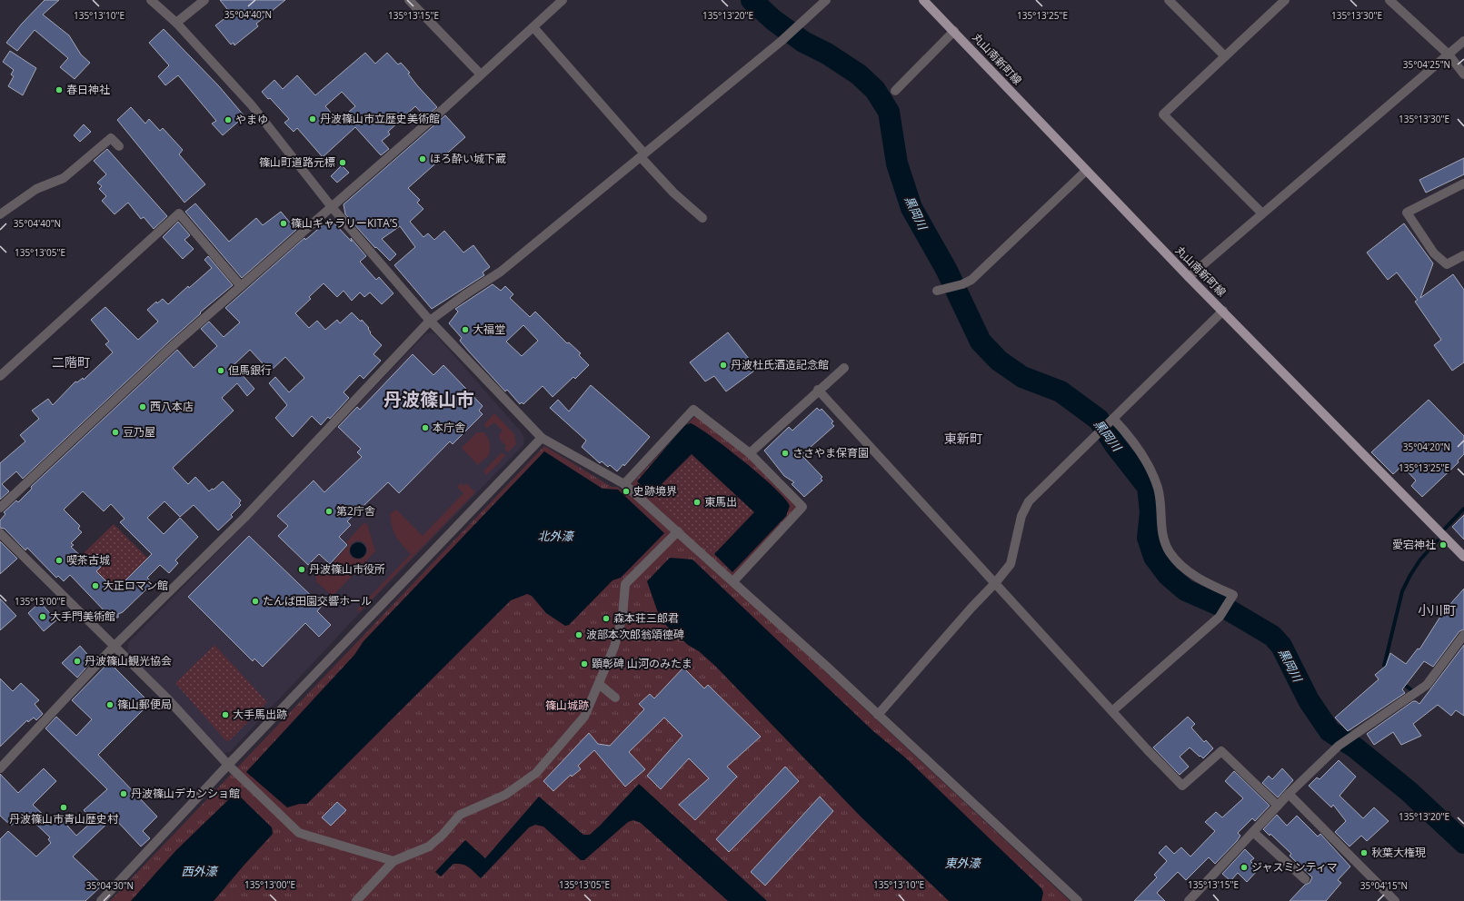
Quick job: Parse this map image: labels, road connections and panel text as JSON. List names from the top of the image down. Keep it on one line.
{"streets":{"main road":["丸山南新町線"]},"districts":["二階町","丹波篠山市","東新町","小川町"],"water":["黒岡川","北外濠","東外濠","西外濠"],"parks":["篠山城跡"],"places":["春日神社","丹波篠山市立歴史美術館","やまゆ","ほろ酔い城下蔵","篠山町道路元標","篠山ギャラリーKITA’S","大福堂","丹波杜氏酒造記念館","但馬銀行","西八本店","本庁舎","豆乃屋","ささやま保育園","史跡境界","東馬出","第2庁舎","愛宕神社","喫茶古城","丹波篠山市役所","大正ロマン館","たんば田園交響ホール","大手門美術館","森本荘三郎君","波部本次郎翁頌德碑","丹波篠山観光協会","顕彰碑 山河のみたま","篠山郵便局","大手馬出跡","丹波篠山デカンショ館","丹波篠山市青山歴史村","秋葉大権現","ジャスミンティマ"],"coordinates":["35°04'40\"N","135°13'10\"E","135°13'15\"E","135°13'20\"E","135°13'25\"E","135°13'30\"E","35°04'25\"N","135°13'05\"E","35°04'20\"N","135°13'00\"E","35°04'30\"N","35°04'15\"N"]}
